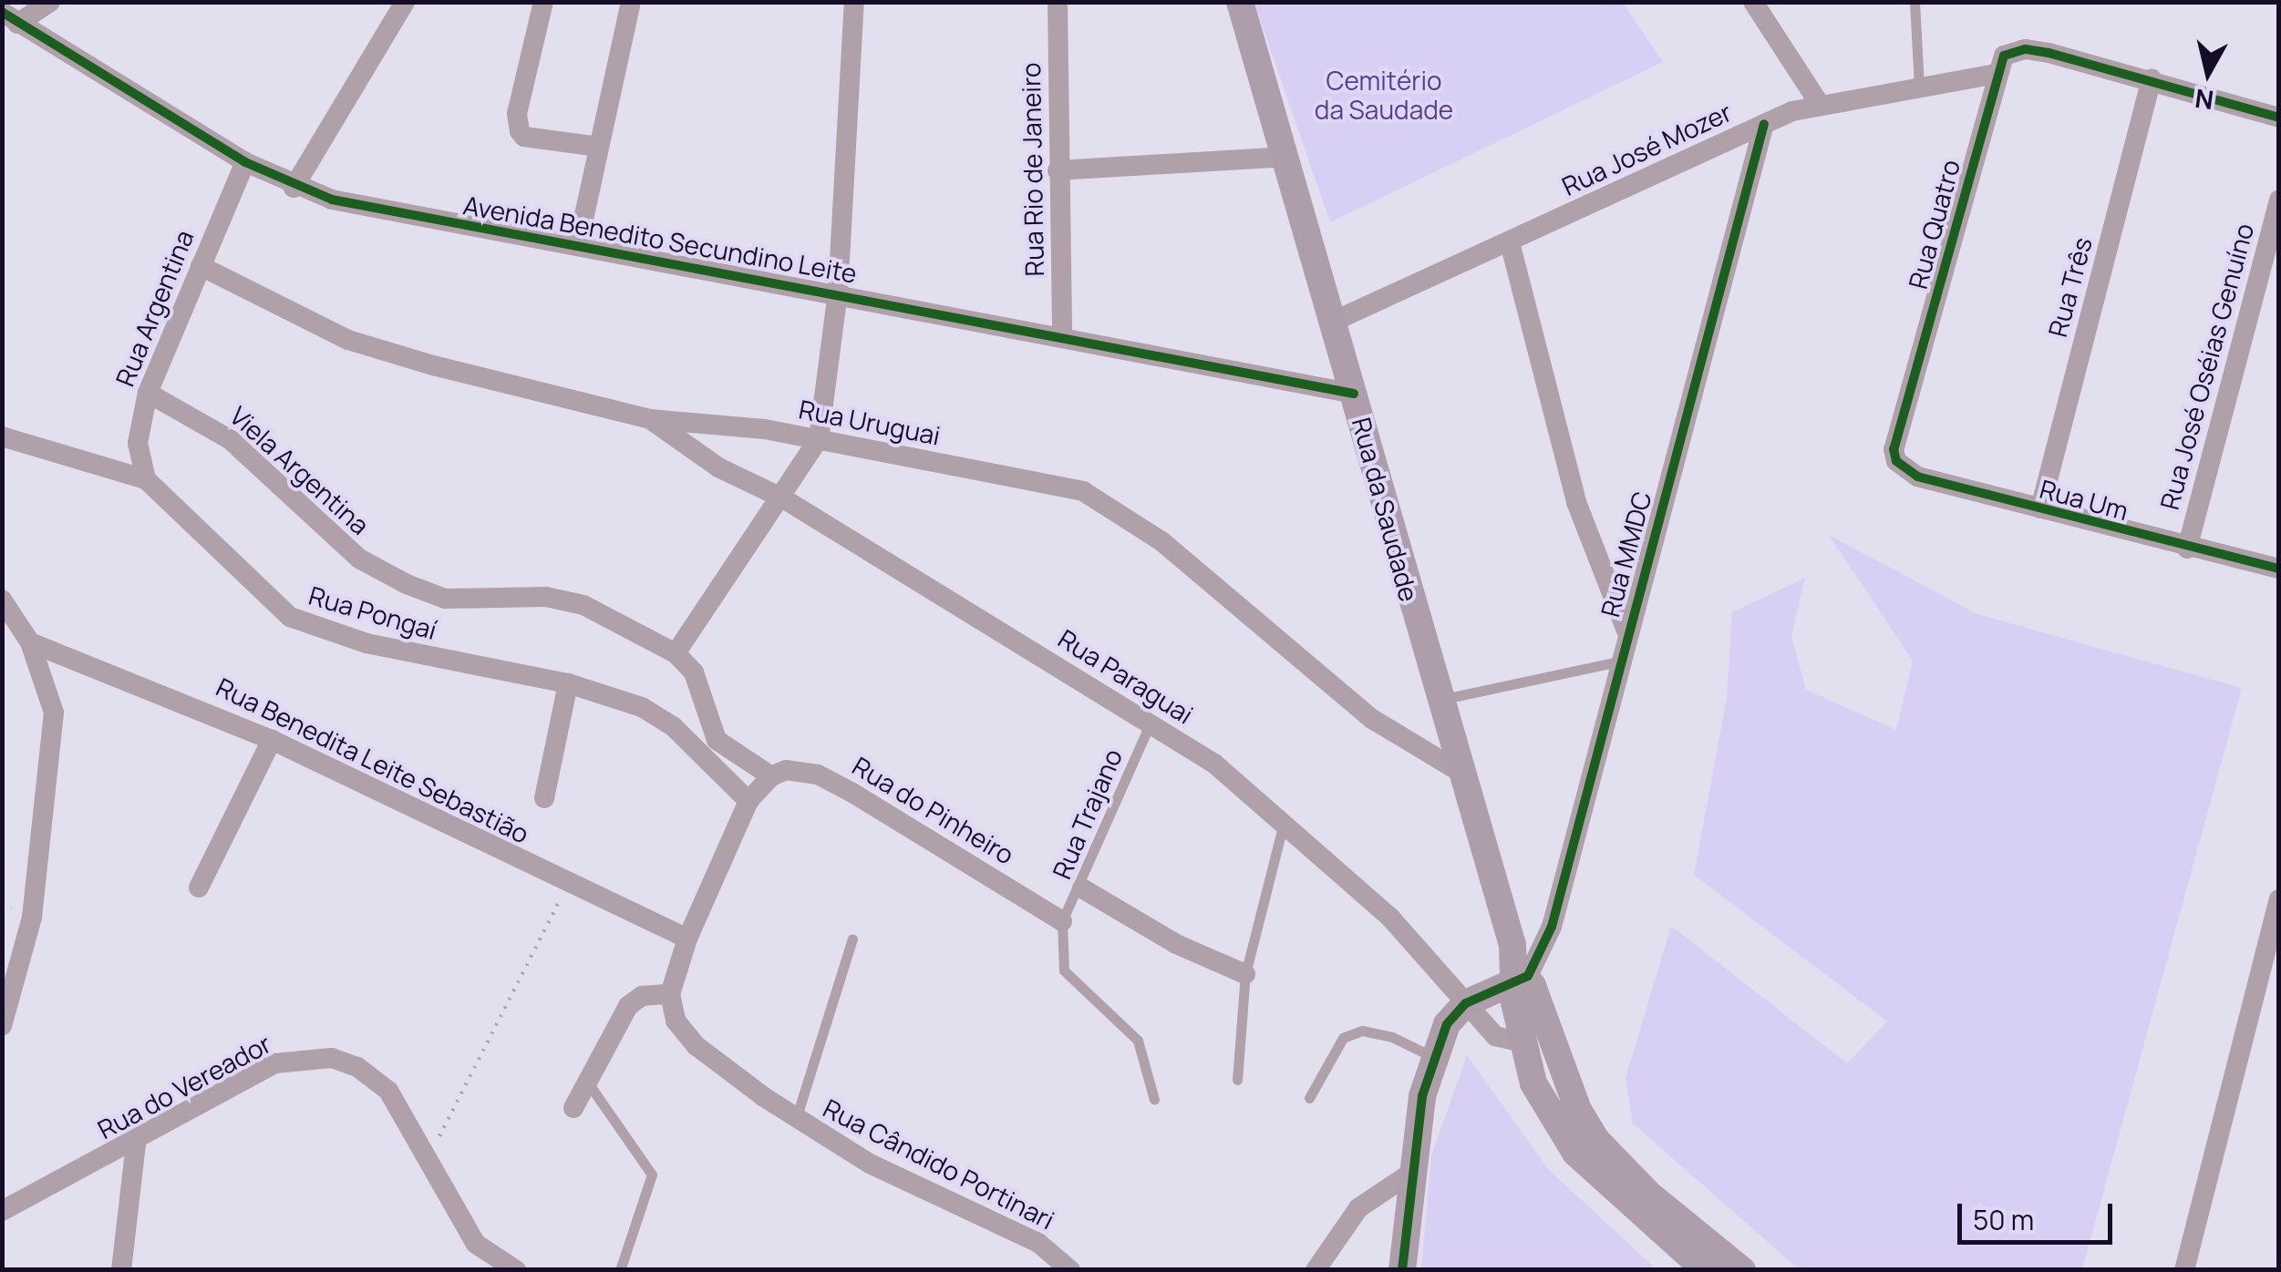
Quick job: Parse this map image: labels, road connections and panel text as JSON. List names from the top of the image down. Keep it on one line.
{"streets":{"main road":["Rua da Saudade"],"street":["Rua José Mozer","Rua Rio de Janeiro","Rua Quatro","Avenida Benedito Secundino Leite","Rua Três","Rua Argentina","Rua José Oséias Genuíno","Rua Uruguai","Viela Argentina","Rua Um","Rua MMDC","Rua Pongaí","Rua Paraguai","Rua Benedita Leite Sebastião","Rua do Pinheiro","Rua do Vereador","Rua Cândido Portinari"],"lane":["Rua Trajano"]},"crossings":[["Rua José Mozer","Rua Quatro"],["Rua José Mozer","Rua da Saudade"],["Rua José Mozer","Rua MMDC"],["Rua Rio de Janeiro","Avenida Benedito Secundino Leite"],["Rua Quatro","Rua Um"],["Avenida Benedito Secundino Leite","Rua Argentina"],["Avenida Benedito Secundino Leite","Rua da Saudade"],["Rua Três","Rua Um"],["Rua Argentina","Rua Uruguai"],["Rua Argentina","Viela Argentina"],["Rua Argentina","Rua Pongaí"],["Rua José Oséias Genuíno","Rua Um"],["Rua Uruguai","Rua da Saudade"],["Rua Uruguai","Rua Paraguai"],["Rua da Saudade","Rua MMDC"],["Rua Paraguai","Rua Trajano"],["Rua do Pinheiro","Rua Trajano"]],"parks":["Cemitério da Saudade"],"scale_bar":"50 m","north":"bottom"}
